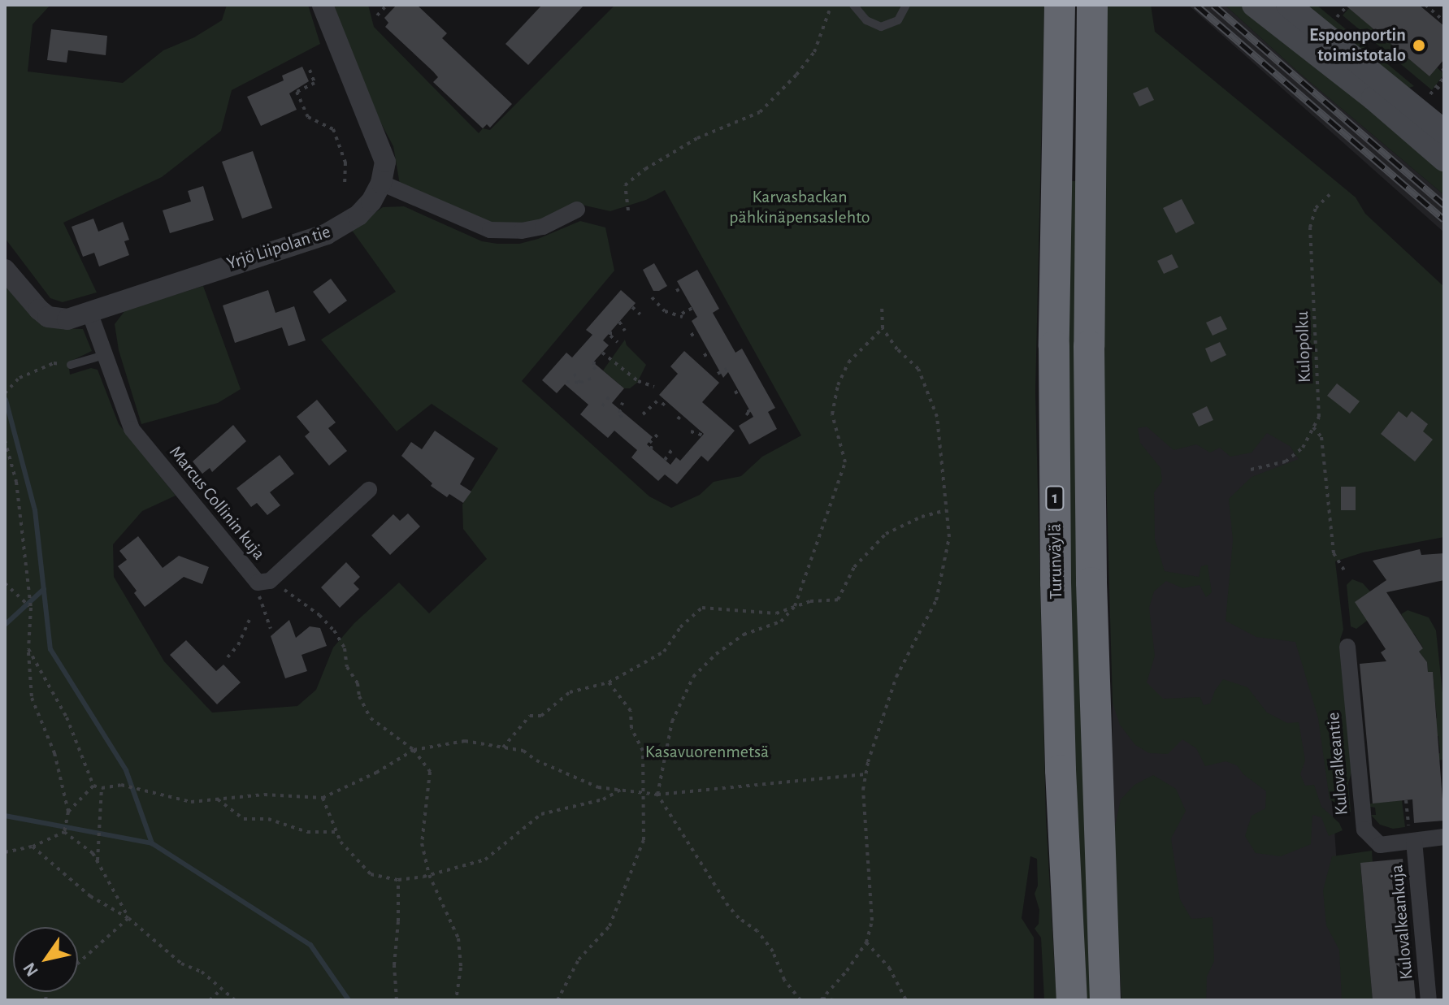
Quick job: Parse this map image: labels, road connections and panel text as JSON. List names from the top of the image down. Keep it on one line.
{"streets":{"highway":["1","Turunväylä"],"street":["Yrjö Liipolan tie","Marcus Collinin kuja","Kulovalkeantie","Kulovalkeankuja"],"path":["Kulopolku"]},"crossings":[["Yrjö Liipolan tie","Marcus Collinin kuja"],["Kulovalkeantie","Kulovalkeankuja"]],"parks":["Karvasbackan pähkinäpensaslehto","Kasavuorenmetsä"],"places":["Espoonportin toimistotalo"],"north":"bottom left"}
